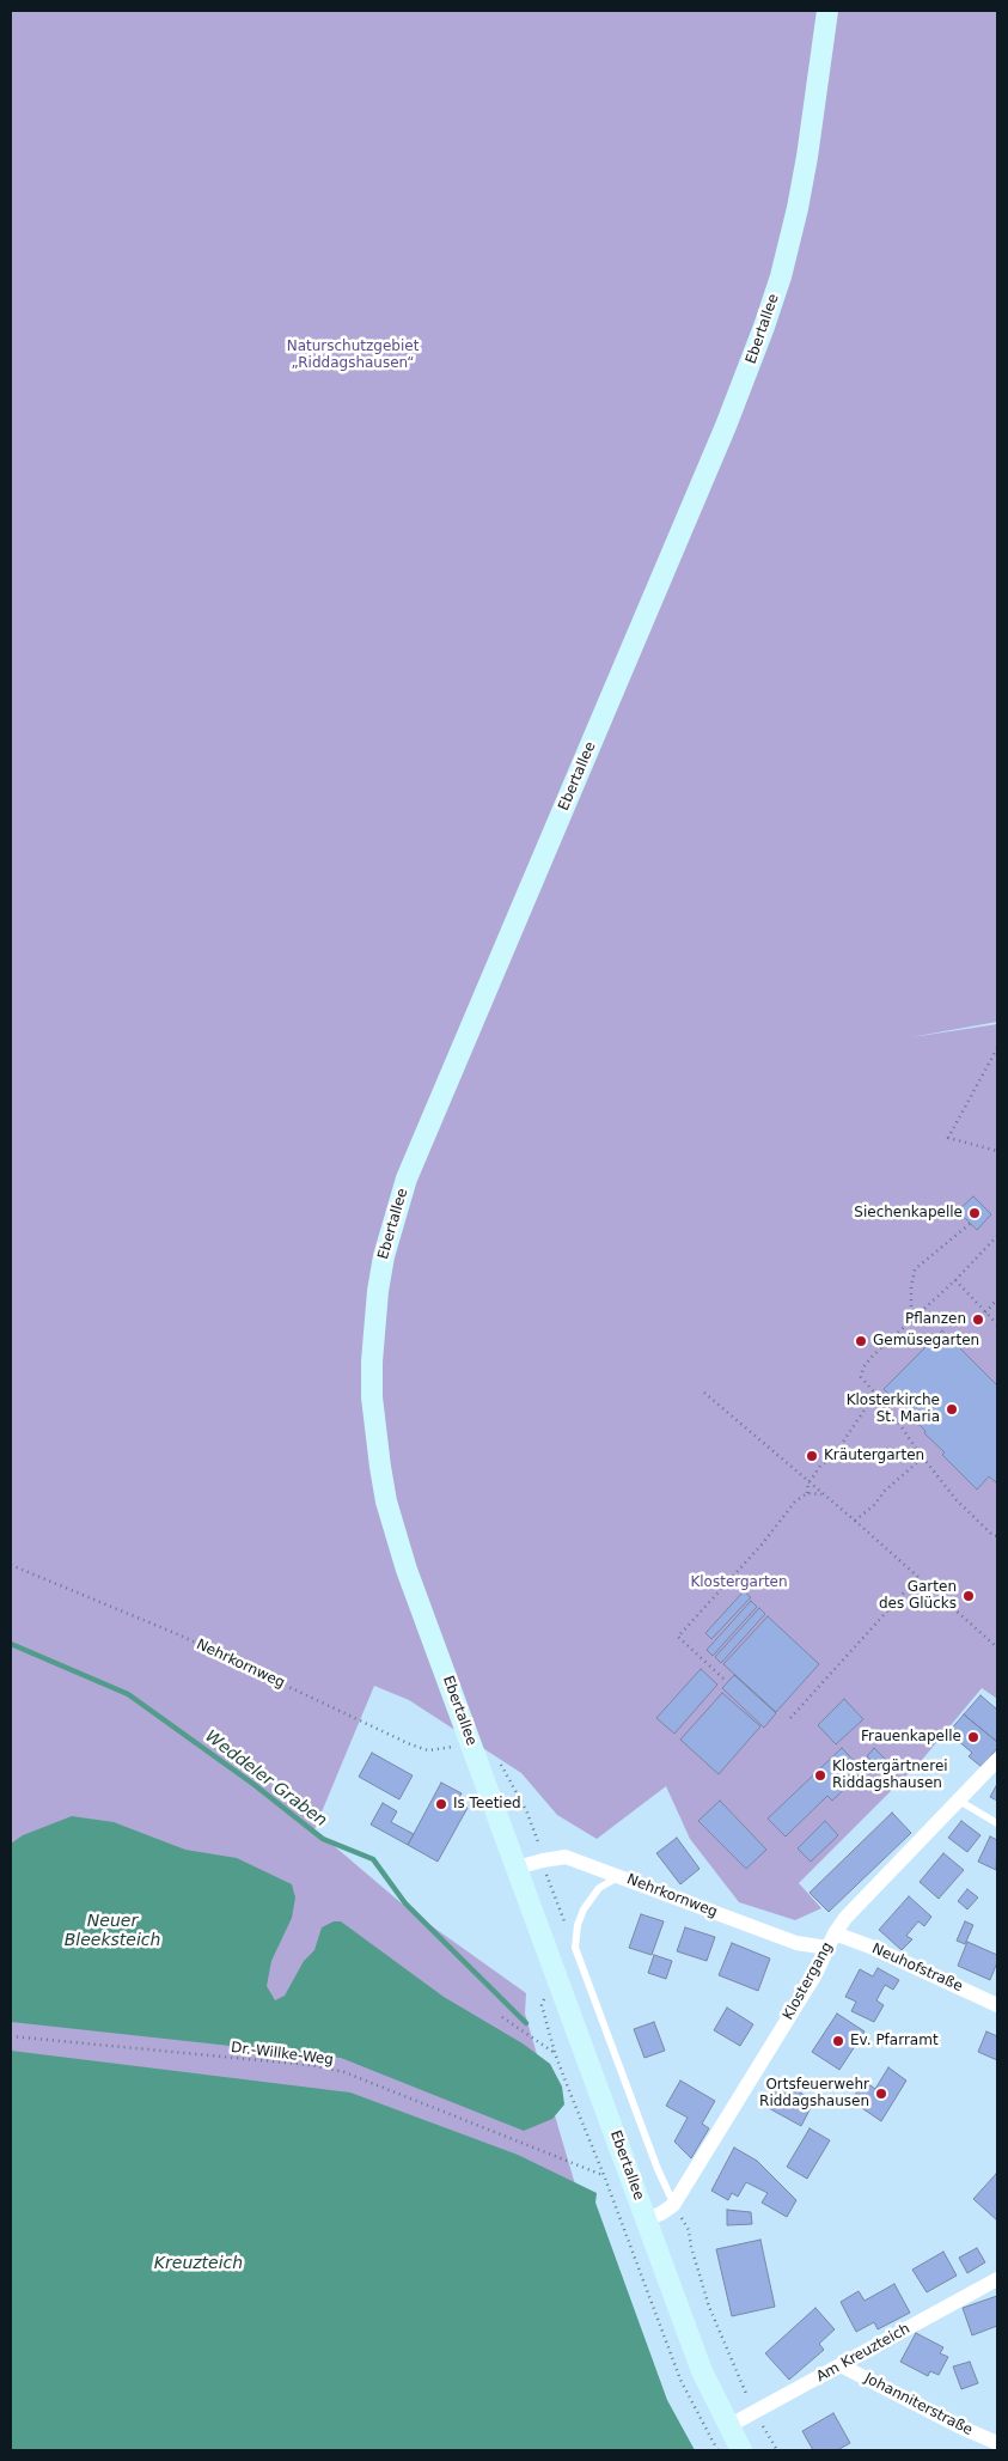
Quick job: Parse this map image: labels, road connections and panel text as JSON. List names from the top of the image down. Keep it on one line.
{"streets":{"main road":["Ebertallee"],"street":["Nehrkornweg","Neuhofstraße","Klostergang","Am Kreuzteich","Johanniterstraße"],"path":["Dr.-Willke-Weg"]},"crossings":[["Ebertallee","Nehrkornweg"],["Ebertallee","Am Kreuzteich"],["Nehrkornweg","Klostergang"],["Neuhofstraße","Klostergang"],["Am Kreuzteich","Johanniterstraße"]],"water":["Weddeler Graben","Neuer Bleeksteich","Kreuzteich"],"parks":["Naturschutzgebiet „Riddagshausen“","Klostergarten"],"places":["Siechenkapelle","Pflanzen","Gemüsegarten","Klosterkirche St. Maria","Kräutergarten","Garten des Glücks","Frauenkapelle","Klostergärtnerei Riddagshausen","Is Teetied","Ev. Pfarramt","Ortsfeuerwehr Riddagshausen"]}
